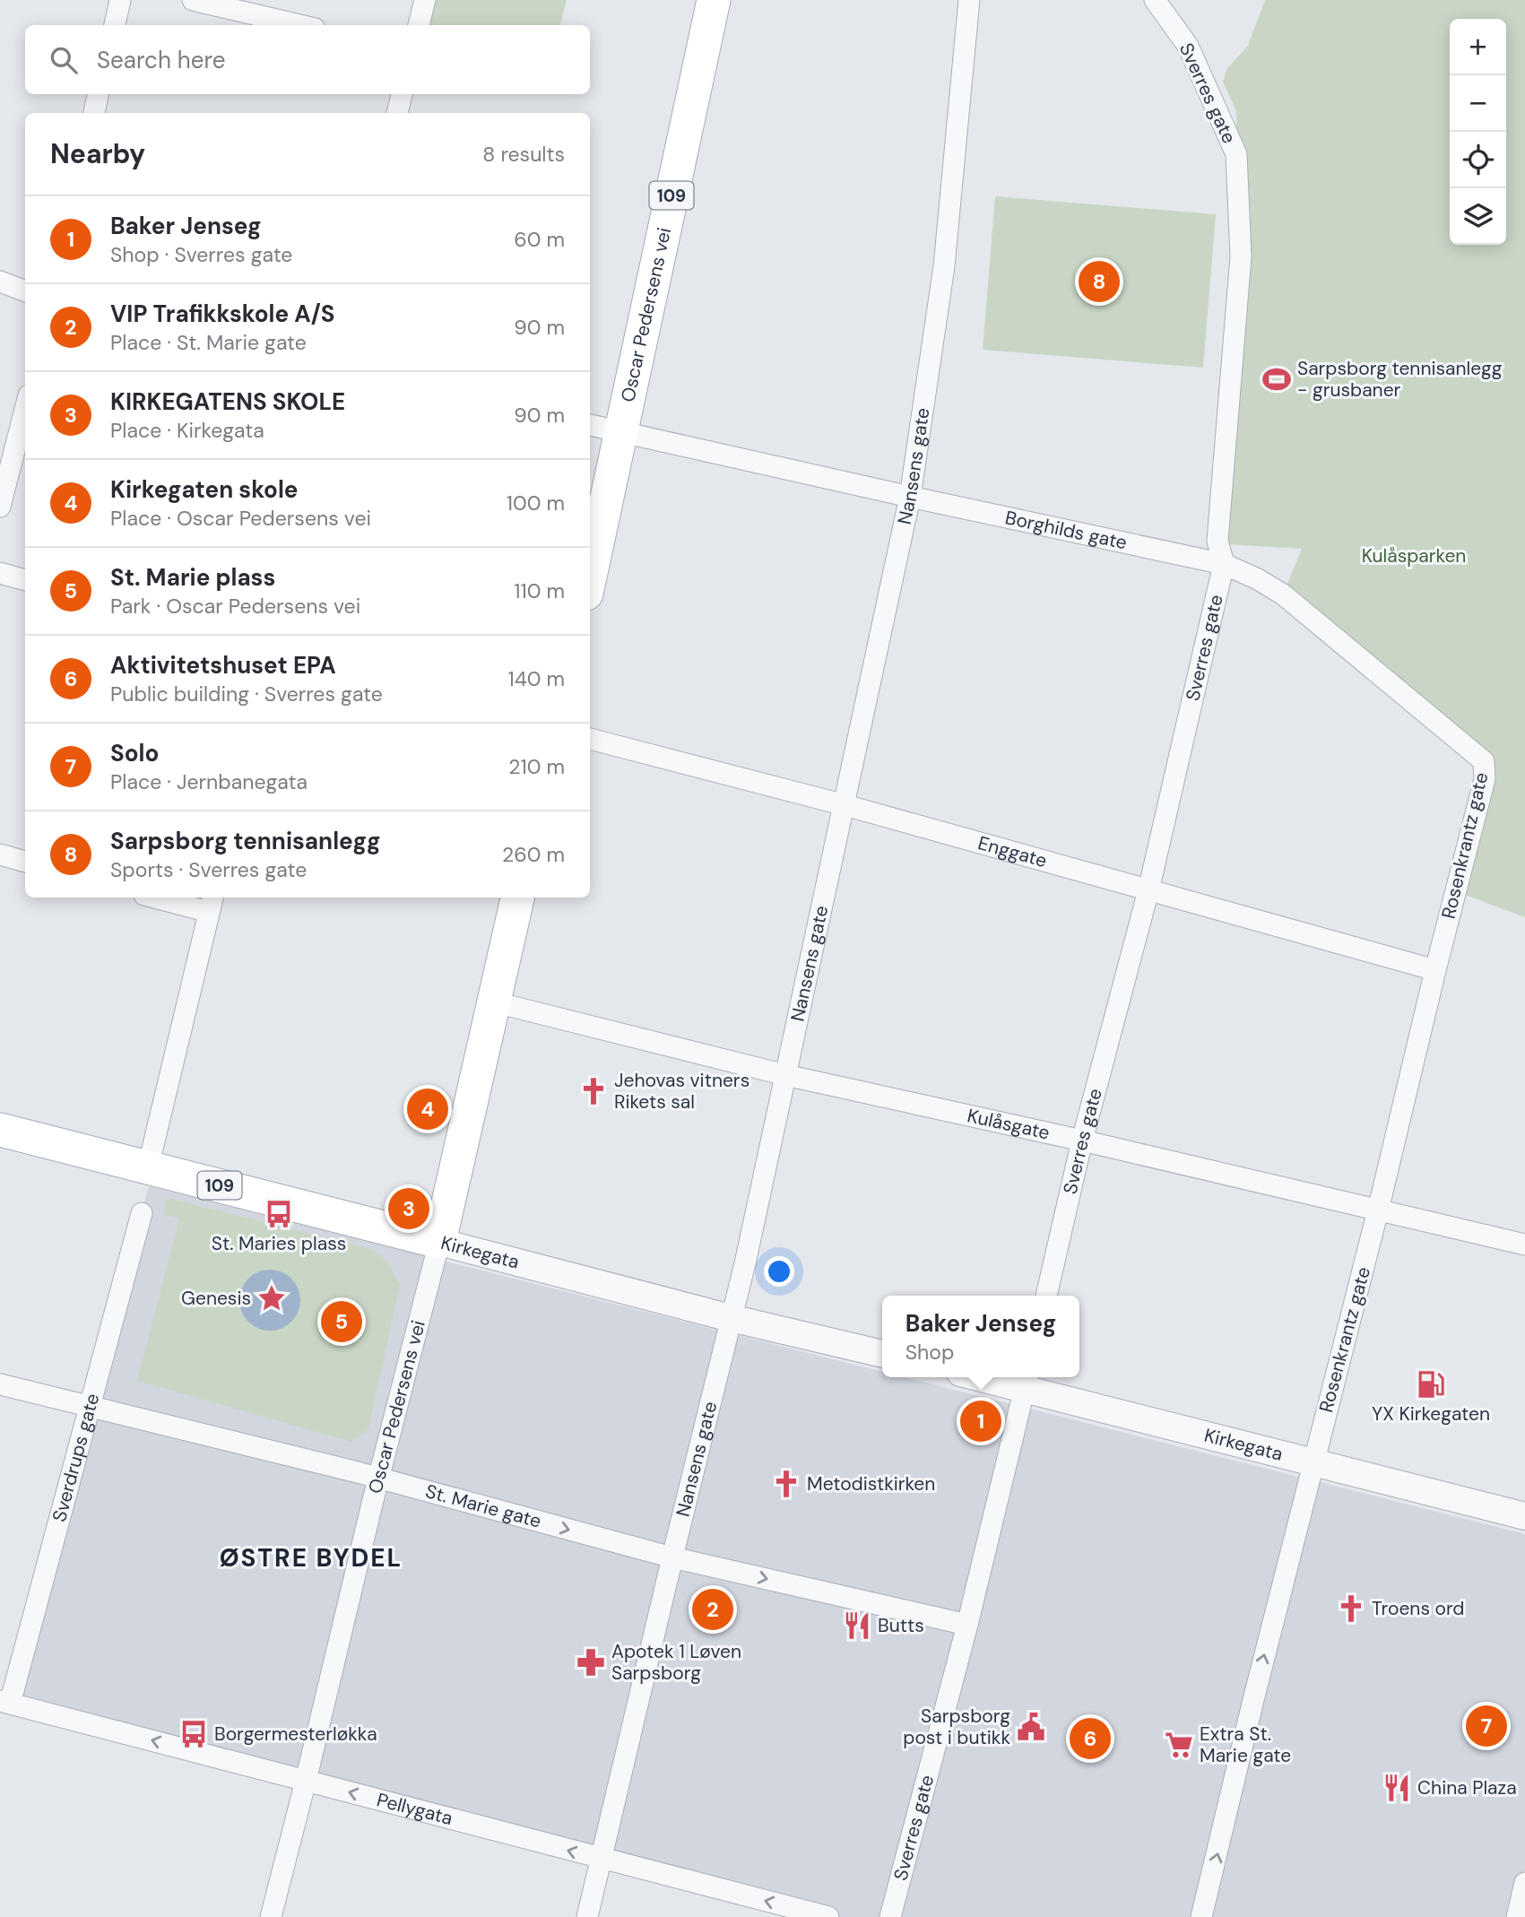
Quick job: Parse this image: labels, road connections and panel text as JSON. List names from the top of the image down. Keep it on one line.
{"streets":{"main road":["109","Oscar Pedersens vei","Kirkegata"],"street":["Sverres gate","Nansens gate","Borghilds gate","Rosenkrantz gate","Enggate","Kulåsgate","Sverdrups gate","St. Marie gate","Pellygata"]},"crossings":[["Sverres gate","Borghilds gate"],["Sverres gate","Enggate"],["Sverres gate","Kulåsgate"],["Sverres gate","Kirkegata"],["Sverres gate","St. Marie gate"],["Oscar Pedersens vei","Borghilds gate"],["Oscar Pedersens vei","Kulåsgate"],["Oscar Pedersens vei","Kirkegata"],["Oscar Pedersens vei","St. Marie gate"],["Oscar Pedersens vei","Pellygata"],["Nansens gate","Borghilds gate"],["Nansens gate","Enggate"],["Nansens gate","Kulåsgate"],["Nansens gate","Kirkegata"],["Nansens gate","St. Marie gate"],["Nansens gate","Pellygata"],["Borghilds gate","Rosenkrantz gate"],["Rosenkrantz gate","Enggate"],["Rosenkrantz gate","Kulåsgate"],["Rosenkrantz gate","Kirkegata"],["Sverdrups gate","St. Marie gate"],["Sverdrups gate","Pellygata"]],"one_way":["Rosenkrantz gate","St. Marie gate","Pellygata"],"districts":["ØSTRE BYDEL"],"parks":["Kulåsparken"],"places":{"sports":["Sarpsborg tennisanlegg - grusbaner"],"church":["Jehovas vitners Rikets sal","Metodistkirken","Troens ord"],"bus stop":["St. Maries plass","Borgermesterløkka"],"place":["Genesis"],"fuel station":["YX Kirkegaten"],"restaurant":["Butts","China Plaza"],"pharmacy":["Apotek 1 Løven Sarpsborg"],"public building":["Sarpsborg post i butikk"],"supermarket":["Extra St. Marie gate"]},"page":{"map_buttons":["+","−"],"search":"Search here","heading":["Nearby","8 results"],"list":[{"mark":"1","name":"Baker Jenseg","note":"Shop · Sverres gate","value":"60 m"},{"mark":"2","name":"VIP Trafikkskole A/S","note":"Place · St. Marie gate","value":"90 m"},{"mark":"3","name":"KIRKEGATENS SKOLE","note":"Place · Kirkegata","value":"90 m"},{"mark":"4","name":"Kirkegaten skole","note":"Place · Oscar Pedersens vei","value":"100 m"},{"mark":"5","name":"St. Marie plass","note":"Park · Oscar Pedersens vei","value":"110 m"},{"mark":"6","name":"Aktivitetshuset EPA","note":"Public building · Sverres gate","value":"140 m"},{"mark":"7","name":"Solo","note":"Place · Jernbanegata","value":"210 m"},{"mark":"8","name":"Sarpsborg tennisanlegg","note":"Sports · Sverres gate","value":"260 m"}],"pins":["8","4","3","5","1","2","7","6"],"popup":["Baker Jenseg","Shop"]}}
